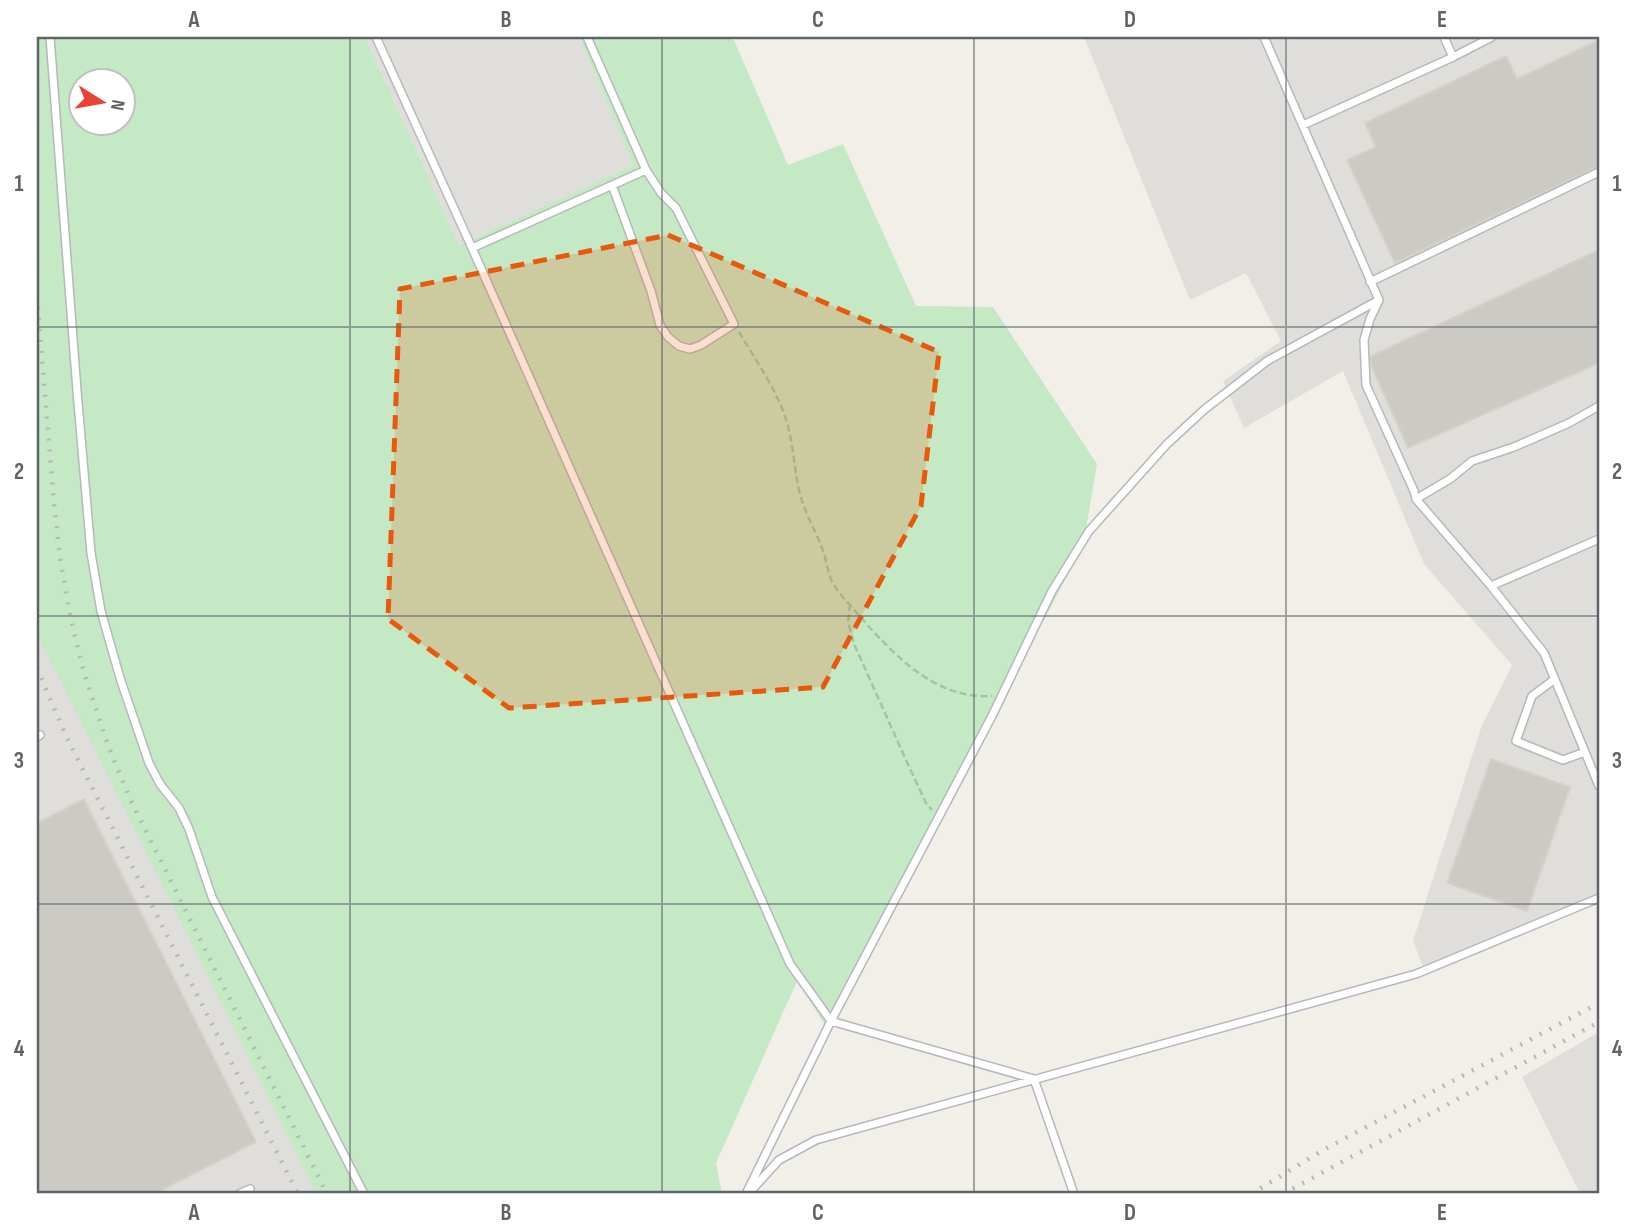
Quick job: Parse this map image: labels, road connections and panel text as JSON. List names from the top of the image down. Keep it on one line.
{"north":"right","grid":{"columns":["A","B","C","D","E"],"rows":["1","2","3","4"]}}
